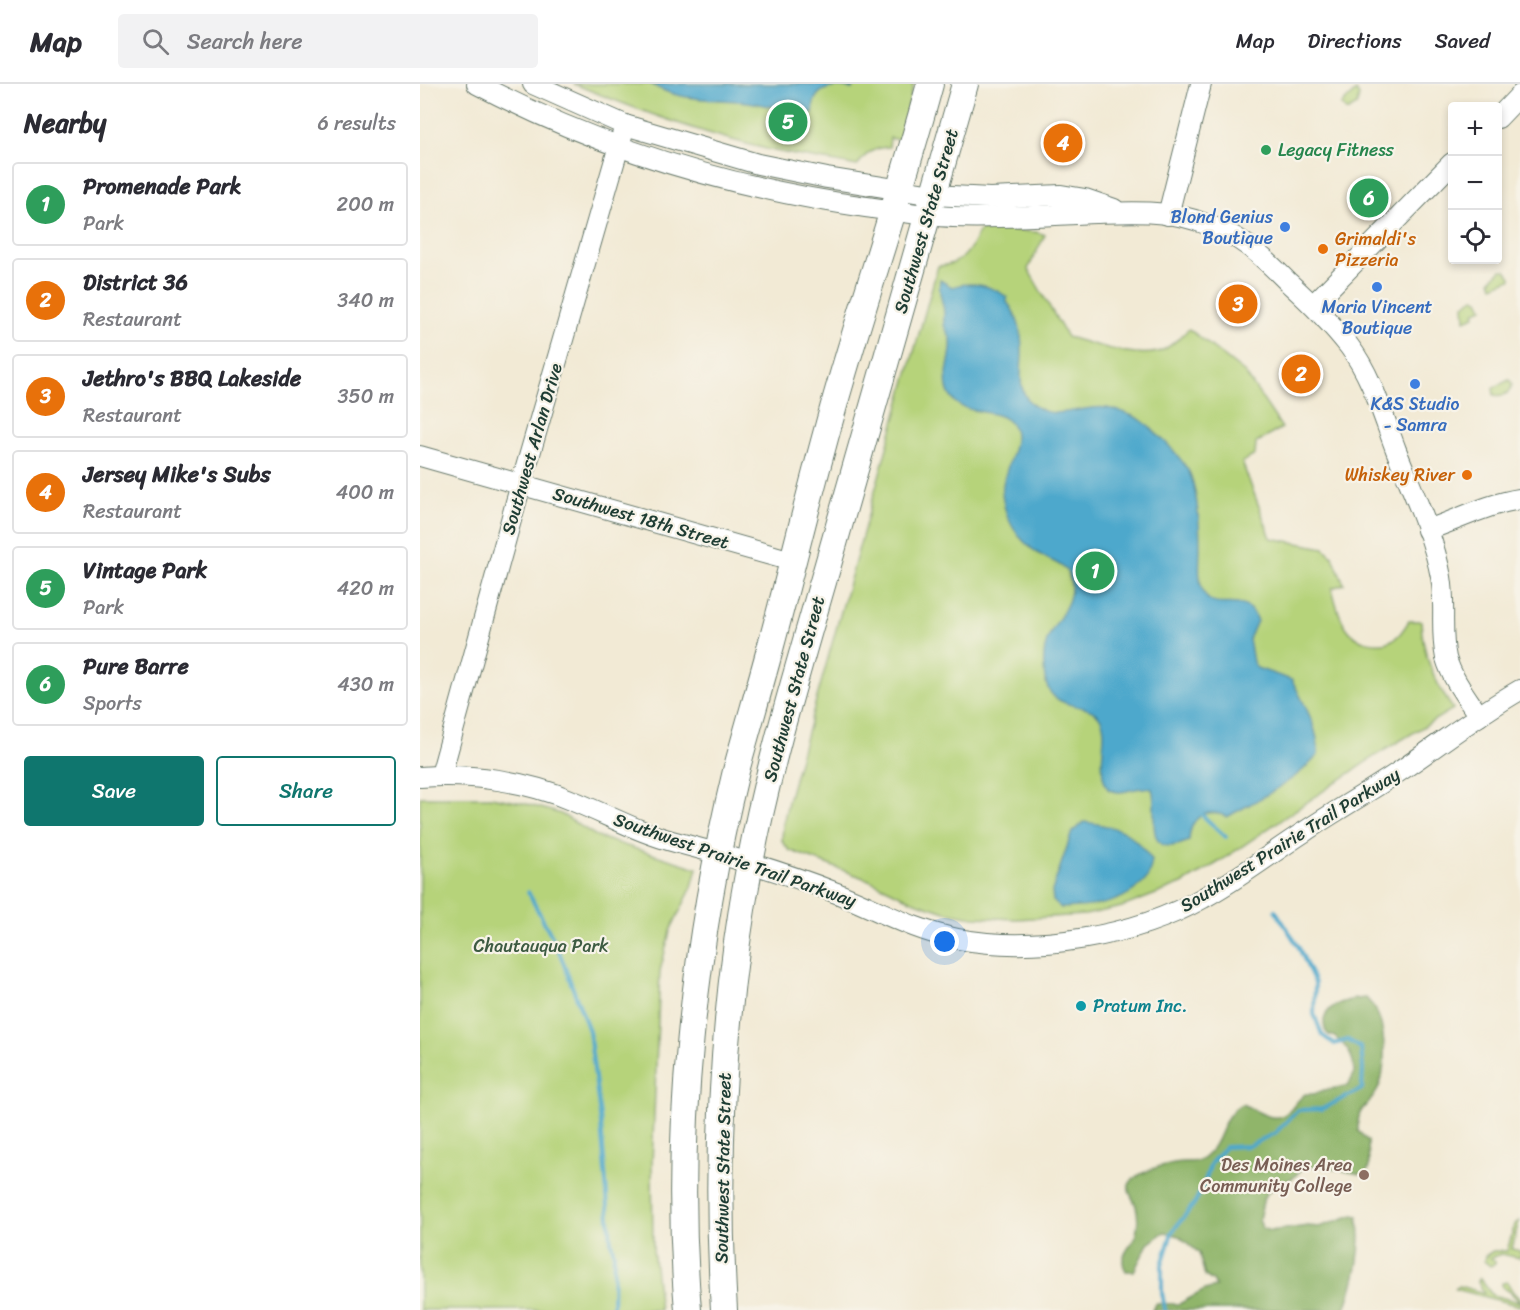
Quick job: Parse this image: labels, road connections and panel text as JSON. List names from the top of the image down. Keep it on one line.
{"streets":{"main road":["Southwest State Street"],"street":["Southwest Arlan Drive","Southwest 18th Street","Southwest Prairie Trail Parkway"]},"crossings":[["Southwest State Street","Southwest 18th Street"],["Southwest State Street","Southwest Prairie Trail Parkway"],["Southwest Arlan Drive","Southwest 18th Street"],["Southwest Arlan Drive","Southwest Prairie Trail Parkway"]],"parks":["Chautauqua Park"],"places":["Legacy Fitness","Blond Genius Boutique","Grimaldi's Pizzeria","Maria Vincent Boutique","K&S Studio - Samra","Whiskey River","Pratum Inc.","Des Moines Area Community College"],"page":{"header":"Map","search":"Search here","nav":["Map","Directions","Saved"],"heading":["Nearby","6 results"],"pins":["5","4","6","3","2","1"],"map_buttons":["+","−"],"list":[{"mark":"1","name":"Promenade Park","note":"Park","value":"200 m"},{"mark":"2","name":"District 36","note":"Restaurant","value":"340 m"},{"mark":"3","name":"Jethro's BBQ Lakeside","note":"Restaurant","value":"350 m"},{"mark":"4","name":"Jersey Mike's Subs","note":"Restaurant","value":"400 m"},{"mark":"5","name":"Vintage Park","note":"Park","value":"420 m"},{"mark":"6","name":"Pure Barre","note":"Sports","value":"430 m"}],"buttons":["Save","Share"]}}
